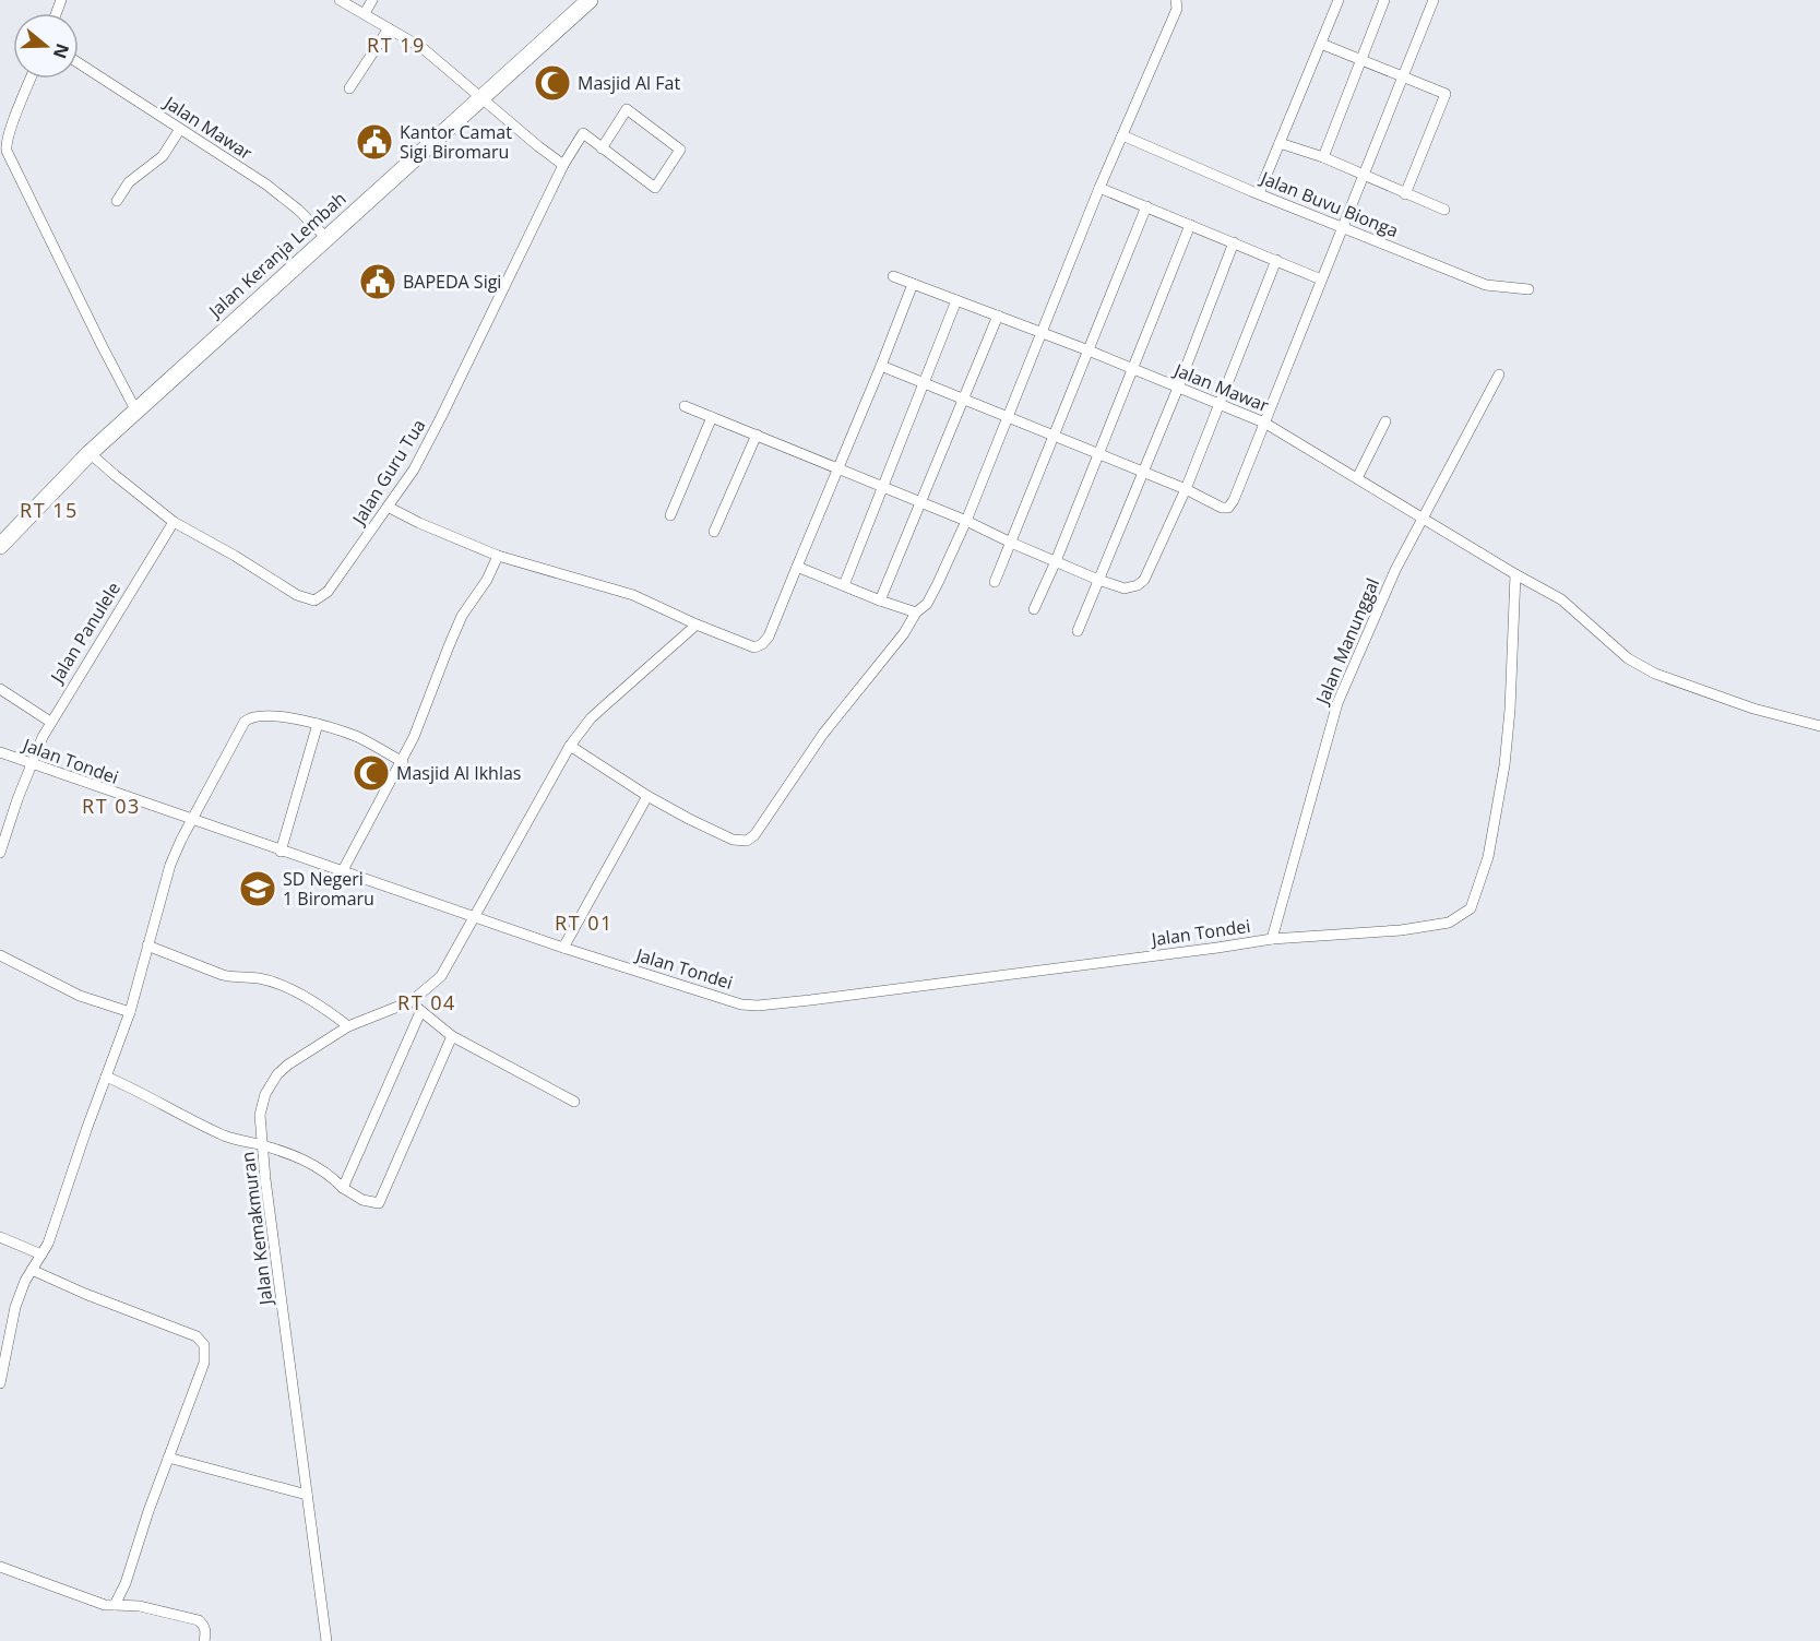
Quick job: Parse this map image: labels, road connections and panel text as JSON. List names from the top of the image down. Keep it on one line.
{"streets":{"main road":["Jalan Keranja Lembah"],"street":["Jalan Mawar","Jalan Buvu Bionga","Jalan Guru Tua","Jalan Panulele","Jalan Manunggal","Jalan Tondei","Jalan Kemakmuran"]},"crossings":[["Jalan Mawar","Jalan Keranja Lembah"],["Jalan Mawar","Jalan Manunggal"],["Jalan Mawar","Jalan Tondei"],["Jalan Keranja Lembah","Jalan Guru Tua"],["Jalan Guru Tua","Jalan Panulele"],["Jalan Panulele","Jalan Tondei"],["Jalan Manunggal","Jalan Tondei"],["Jalan Tondei","Jalan Kemakmuran"]],"districts":["RT 19","RT 15","RT 03","RT 01","RT 04"],"places":{"mosque":["Masjid Al Fat","Masjid Al Ikhlas"],"public building":["Kantor Camat Sigi Biromaru","BAPEDA Sigi"],"school or university":["SD Negeri 1 Biromaru"]},"north":"right"}
